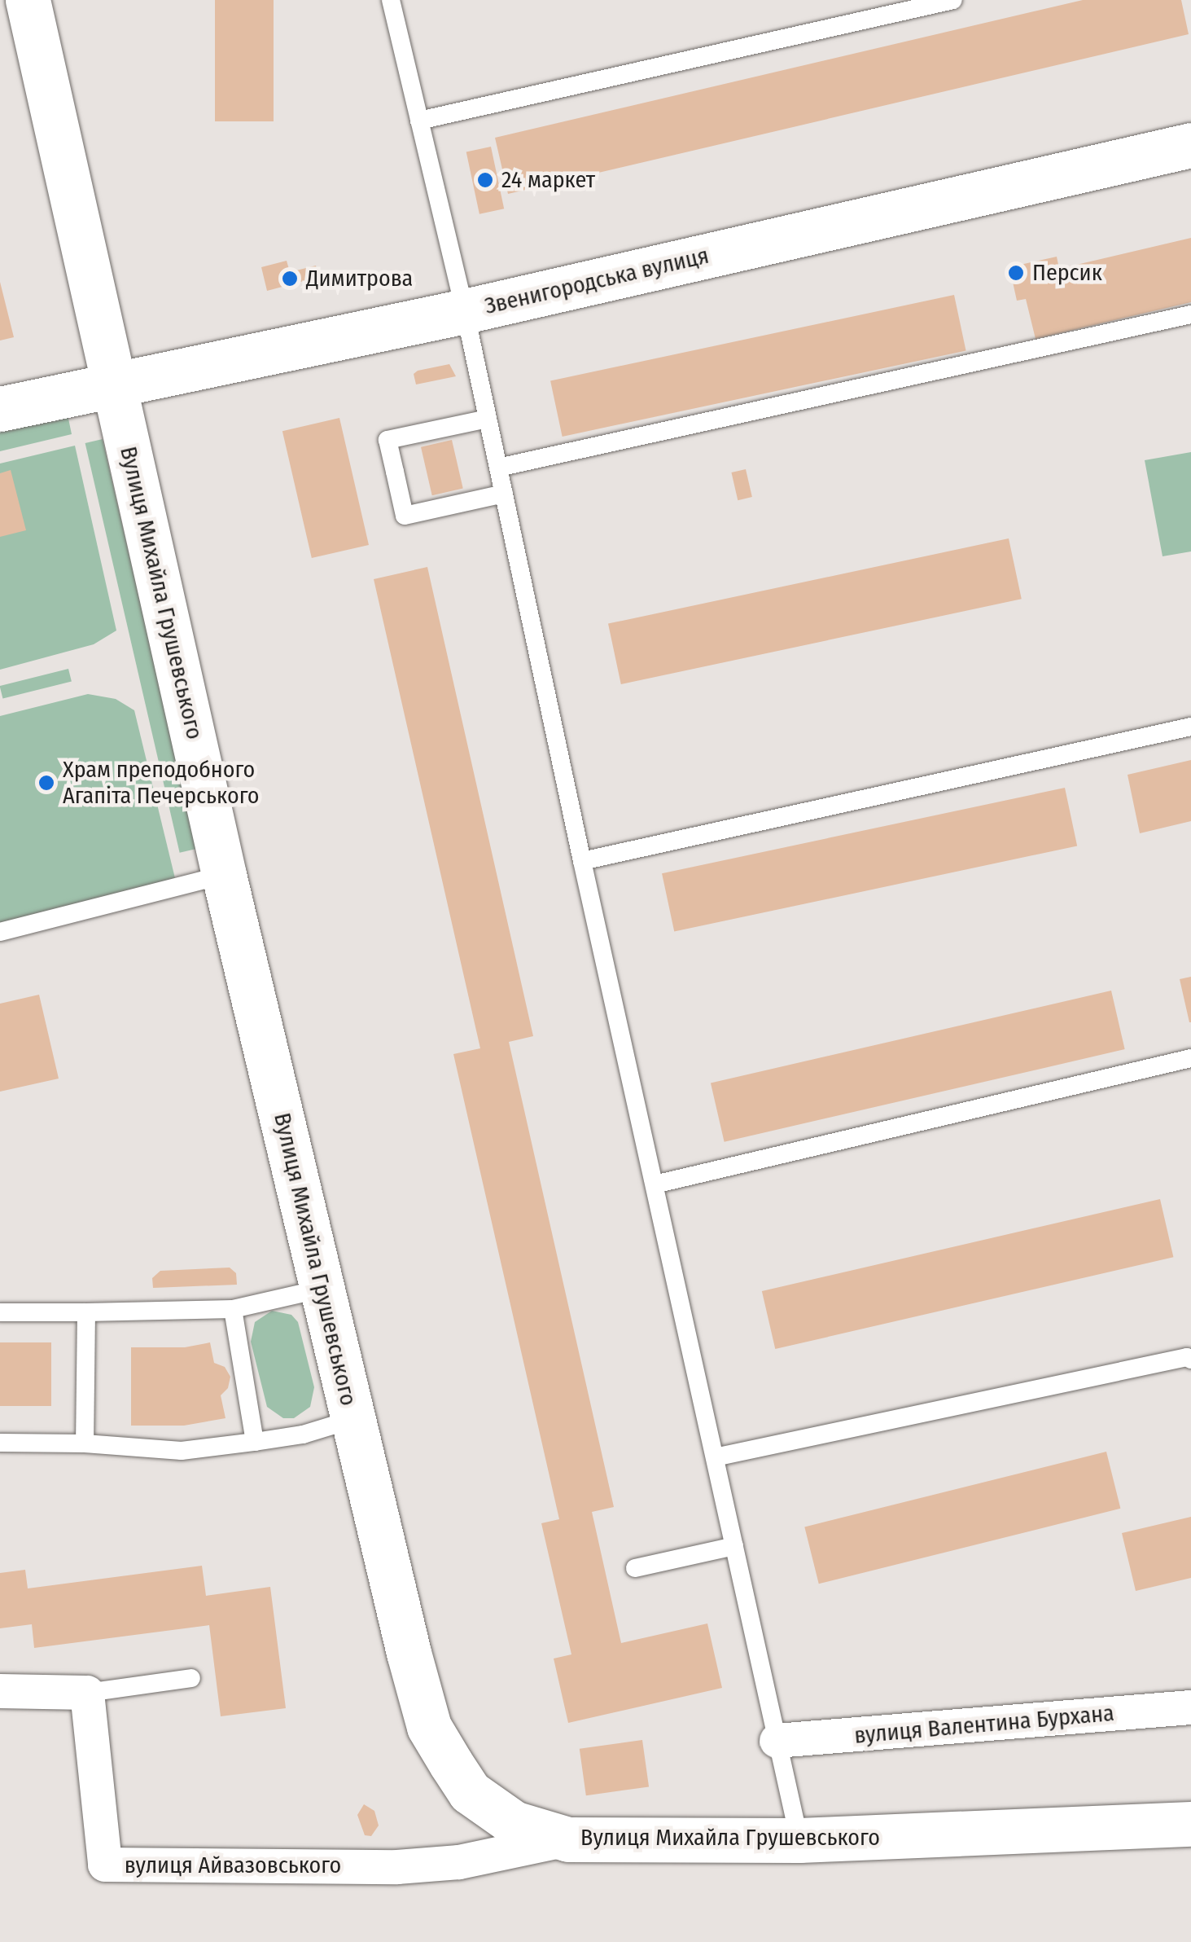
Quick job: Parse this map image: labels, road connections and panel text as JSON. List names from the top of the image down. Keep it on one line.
{"streets":{"street":["Звенигородська вулиця","Вулиця Михайла Грушевського","вулиця Валентина Бурхана","вулиця Айвазовського"]},"crossings":[["Звенигородська вулиця","Вулиця Михайла Грушевського"],["Вулиця Михайла Грушевського","вулиця Айвазовського"]],"places":["24 маркет","Персик","Димитрова","Храм преподобного Агапіта Печерського"]}
